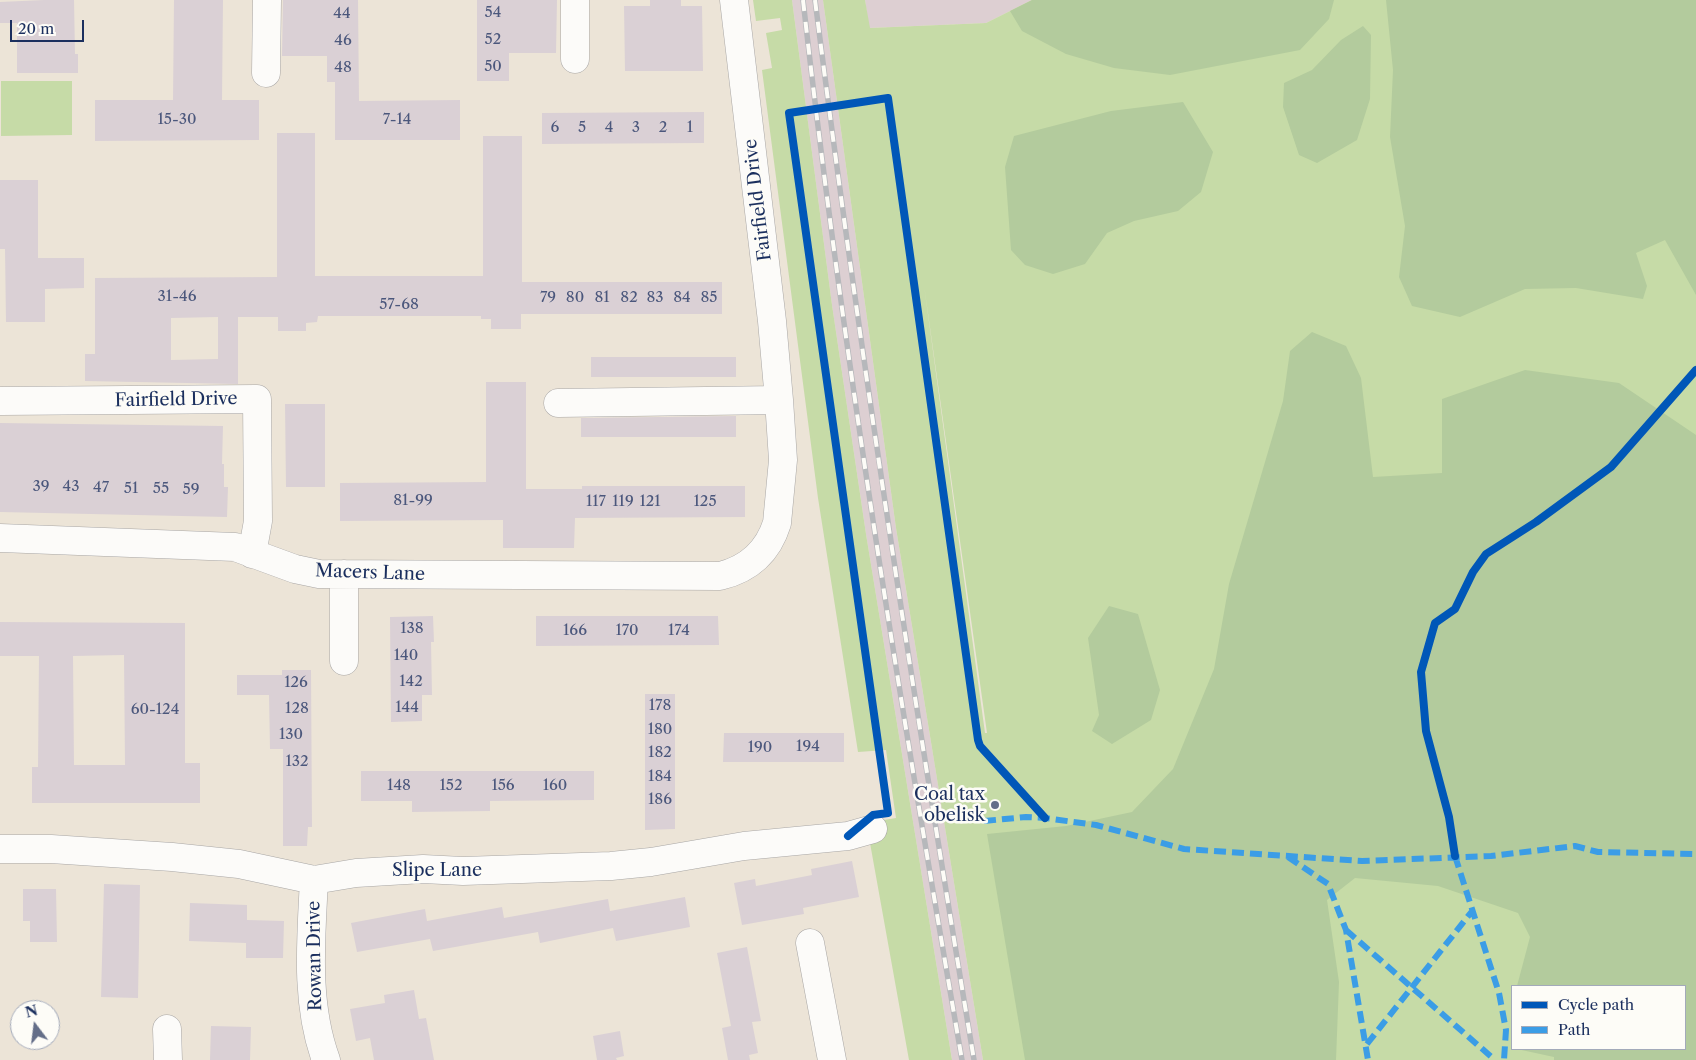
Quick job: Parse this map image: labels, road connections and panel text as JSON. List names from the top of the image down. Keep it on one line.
{"streets":{"street":["Fairfield Drive","Macers Lane","Slipe Lane","Rowan Drive"]},"crossings":[["Fairfield Drive","Macers Lane"],["Slipe Lane","Rowan Drive"]],"places":["Coal tax obelisk"],"house_numbers":["54","44","52","46","50","48","15-30","7-14","6","5","4","3","2","1","31-46","79","80","81","82","83","84","85","57-68","39","43","47","51","55","59","81-99","117","119","121","125","138","166","170","174","140","142","126","178","144","128","60-124","180","130","194","190","182","132","184","148","152","156","160","186"],"legend":["Cycle path","Path"],"scale_bar":"20 m","north":"top"}
